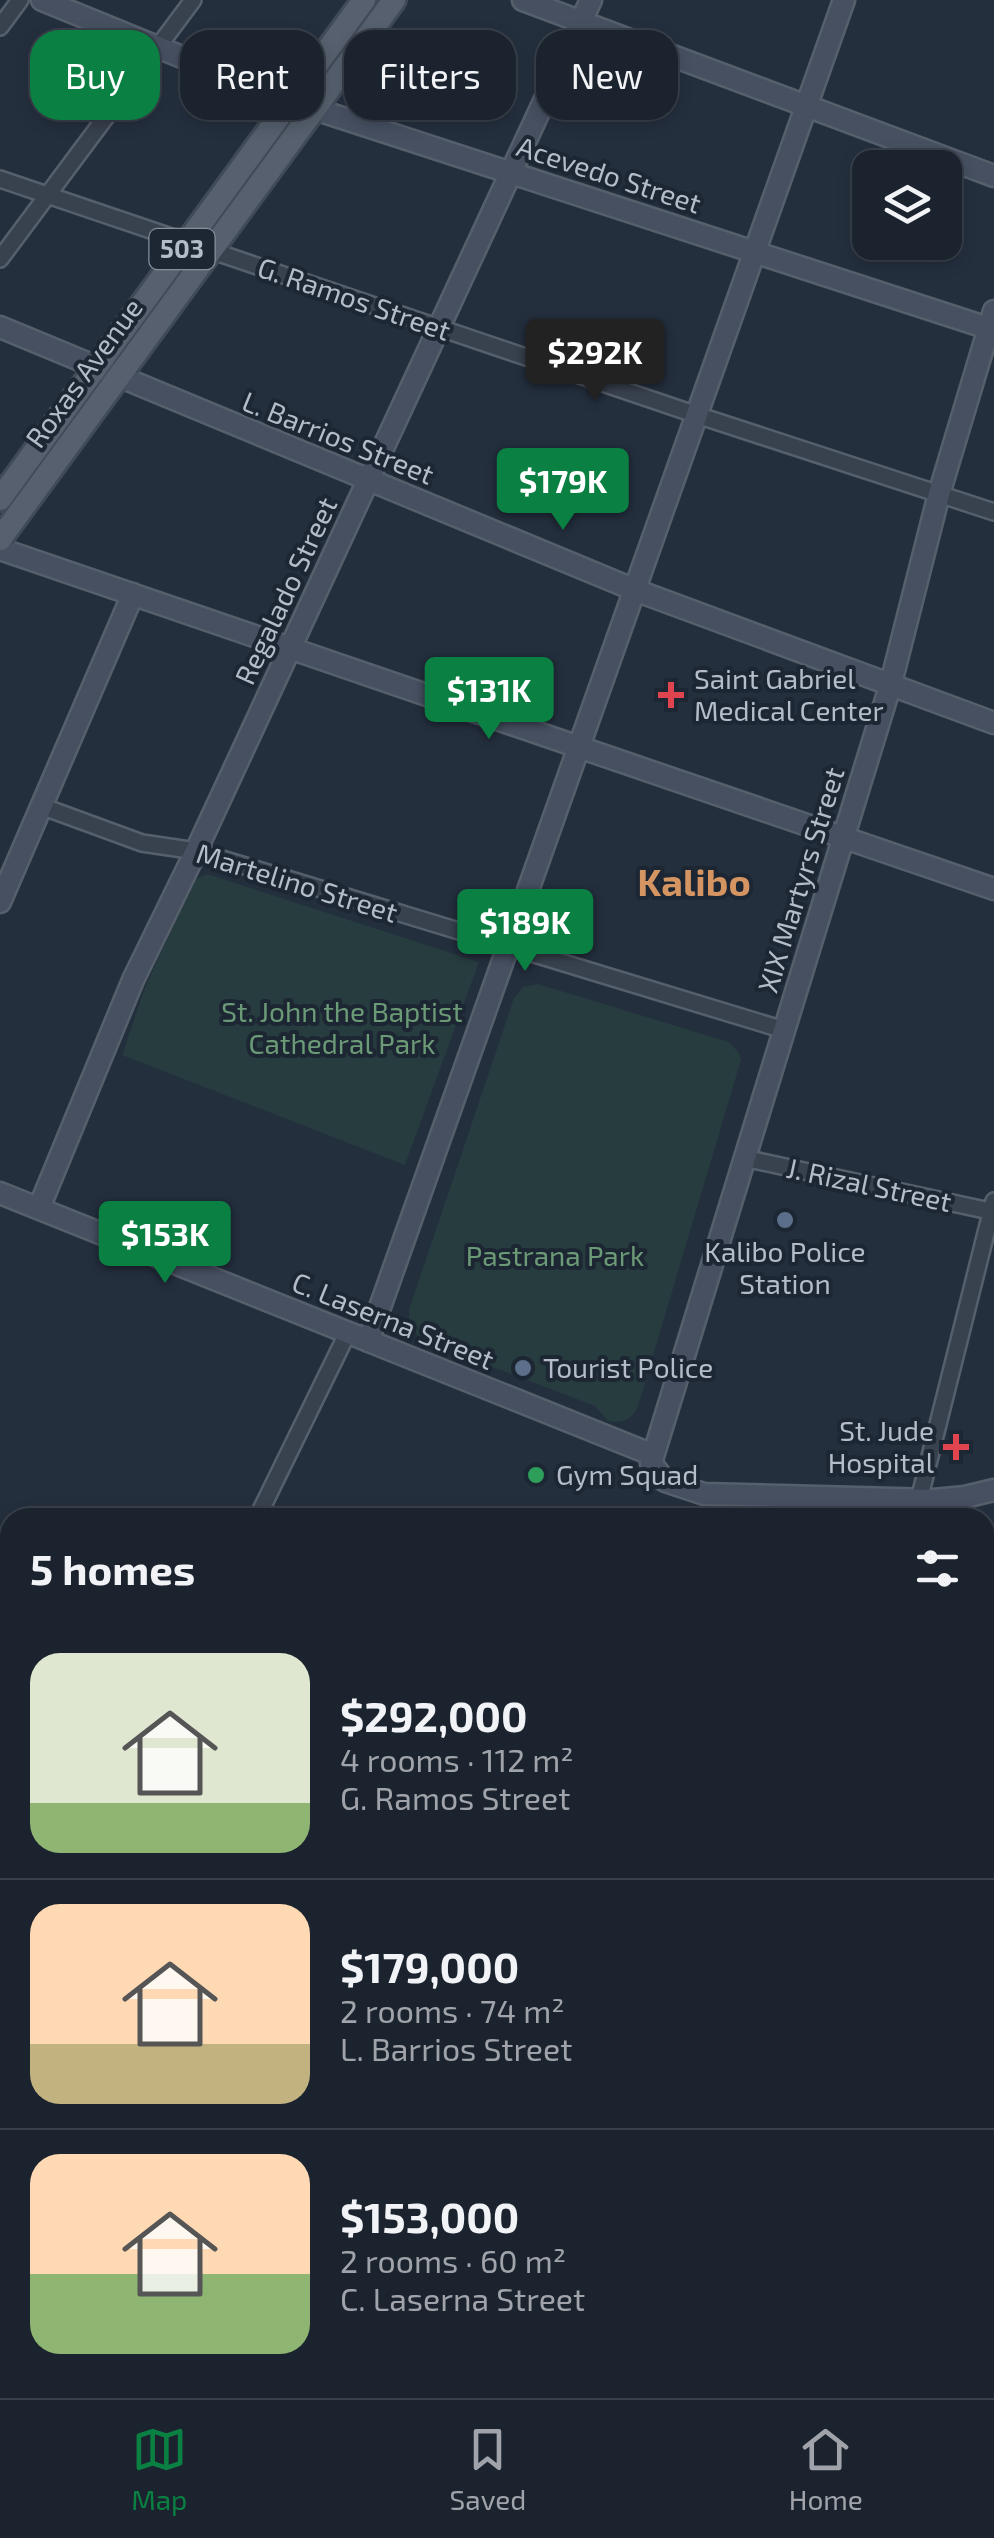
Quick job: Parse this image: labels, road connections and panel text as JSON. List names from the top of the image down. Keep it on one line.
{"streets":{"main road":["503","Roxas Avenue"],"street":["Acevedo Street","G. Ramos Street","L. Barrios Street","Regalado Street","XIX Martyrs Street","Martelino Street","J. Rizal Street","C. Laserna Street"]},"crossings":[["Acevedo Street","Regalado Street"],["Acevedo Street","XIX Martyrs Street"],["G. Ramos Street","Roxas Avenue"],["G. Ramos Street","Regalado Street"],["G. Ramos Street","XIX Martyrs Street"],["Roxas Avenue","L. Barrios Street"],["L. Barrios Street","Regalado Street"],["L. Barrios Street","XIX Martyrs Street"],["Regalado Street","Martelino Street"],["Regalado Street","C. Laserna Street"],["XIX Martyrs Street","Martelino Street"],["XIX Martyrs Street","J. Rizal Street"],["XIX Martyrs Street","C. Laserna Street"]],"districts":["Kalibo"],"parks":["St. John the Baptist Cathedral Park","Pastrana Park"],"places":{"health":["Saint Gabriel Medical Center","St. Jude Hospital"],"other":["Kalibo Police Station","Tourist Police","Gym Squad"]},"page":{"chip":["Buy","Rent","Filters","New"],"price":["$292K","$179K","$131K","$189K","$153K"],"heading":"5 homes","list":[{"name":"$292,000","note":"4 rooms · 112 m² · G. Ramos Street"},{"name":"$179,000","note":"2 rooms · 74 m² · L. Barrios Street"},{"name":"$153,000","note":"2 rooms · 60 m² · C. Laserna Street"}],"tabs":["Map","Saved","Home"]}}
